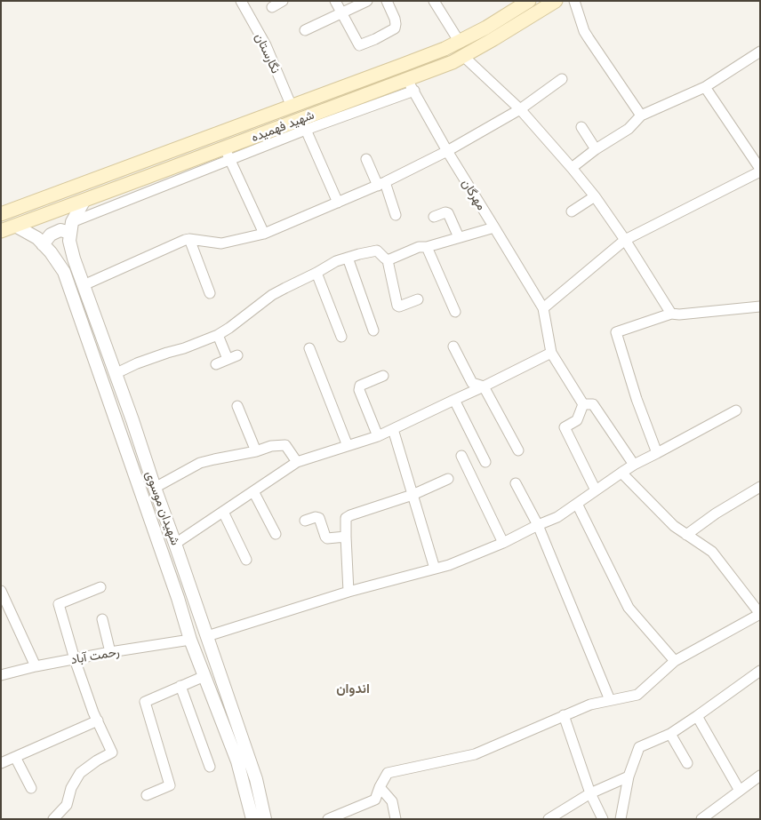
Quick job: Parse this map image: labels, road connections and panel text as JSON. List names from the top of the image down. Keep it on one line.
{"streets":{"main road":["شهید فهمیده"],"street":["نگارستان","مهرگان","شهیدان موسوی","رحمت آباد"]},"crossings":[["نگارستان","شهید فهمیده"],["شهید فهمیده","مهرگان"],["شهید فهمیده","شهیدان موسوی"],["شهیدان موسوی","رحمت آباد"]],"districts":["اندوان"]}
